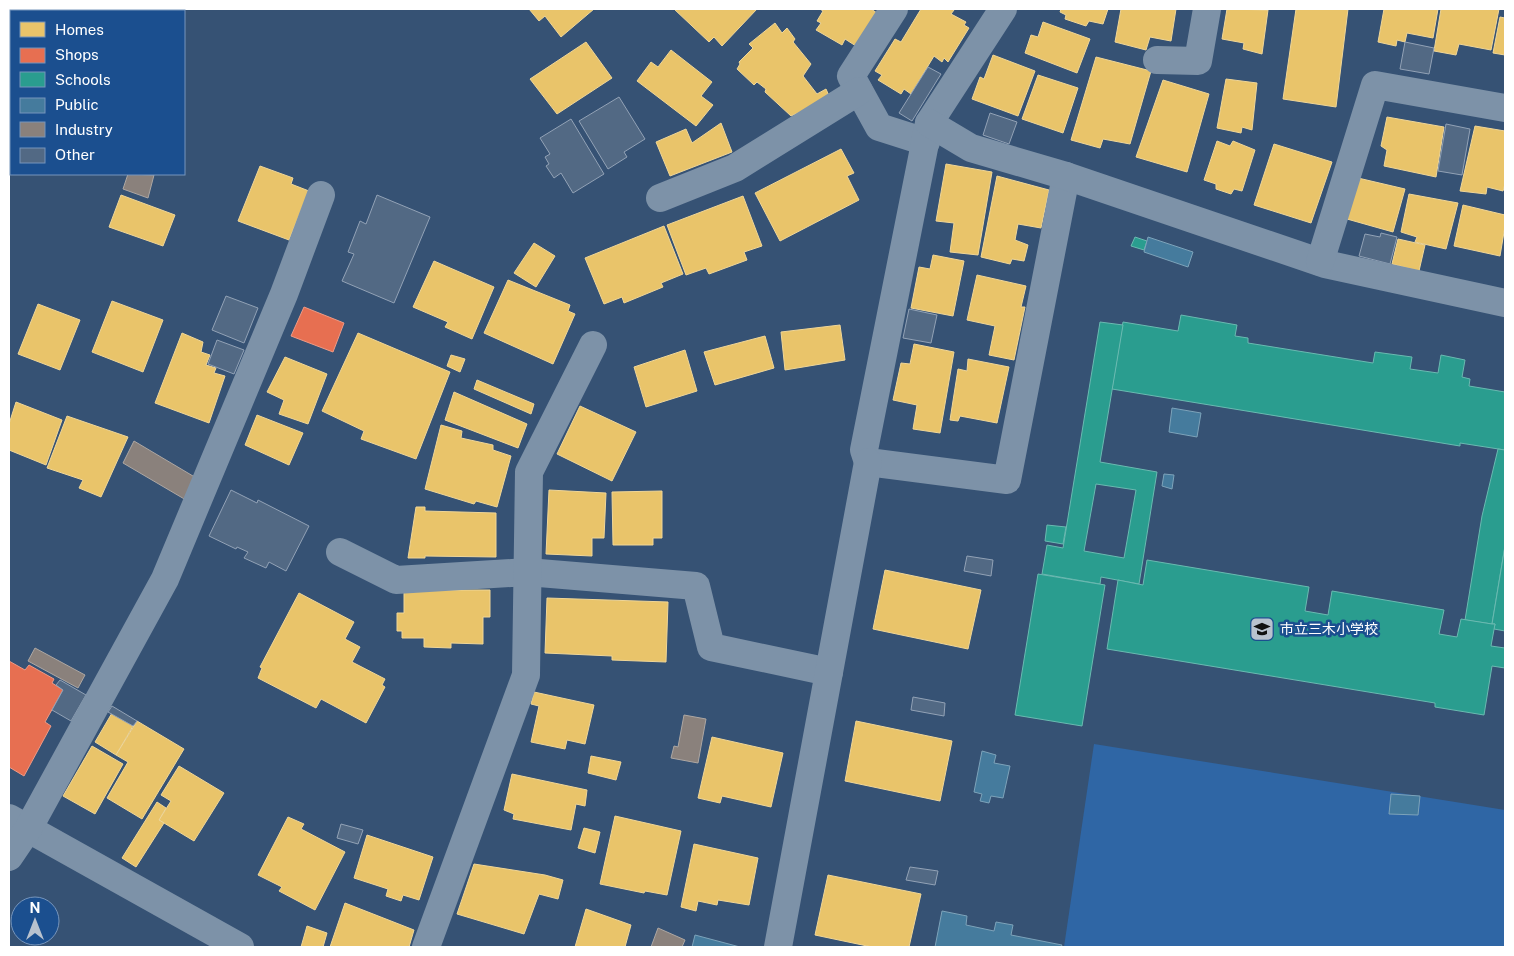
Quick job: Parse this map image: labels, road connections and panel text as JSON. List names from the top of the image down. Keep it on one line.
{"places":{"school or university":["市立三木小学校"]},"legend":["Homes","Shops","Schools","Public","Industry","Other"],"north":"top"}
